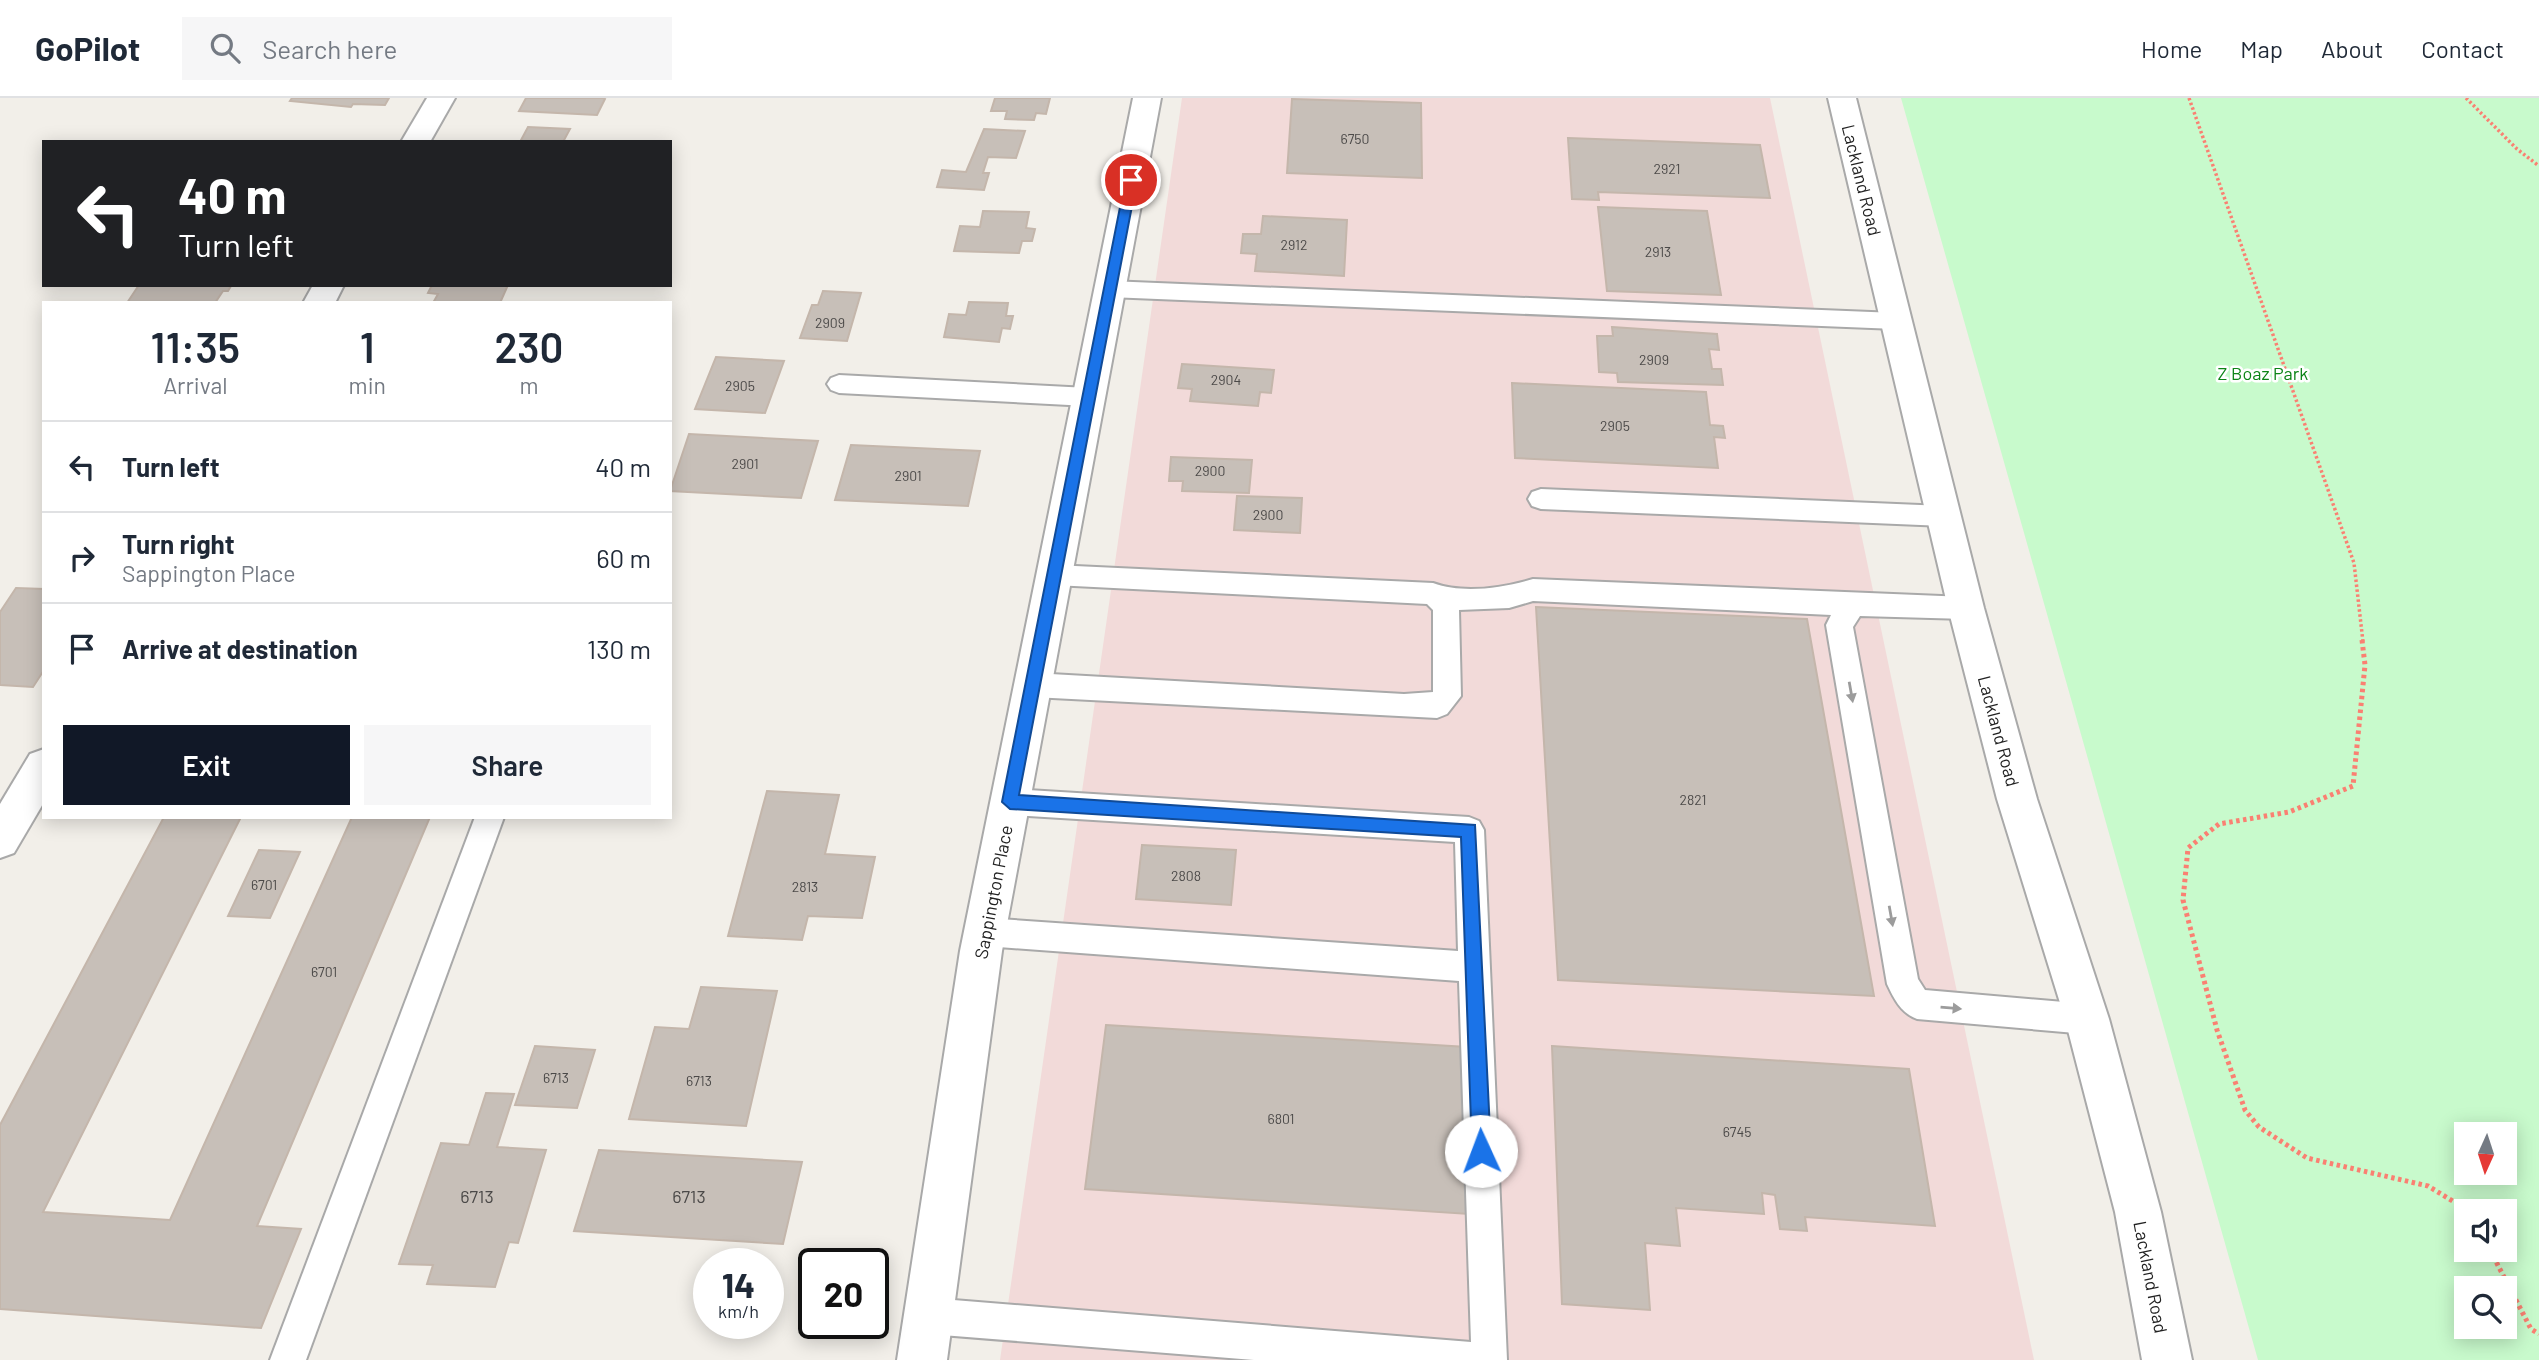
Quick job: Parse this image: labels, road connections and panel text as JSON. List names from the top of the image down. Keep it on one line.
{"streets":{"street":["Lackland Road","Sappington Place"]},"parks":["Z Boaz Park"],"house_numbers":["6750","2921","2912","2913","2909","2909","2904","2905","2905","2901","2900","2901","2900","2821","2808","6701","2813","6701","6713","6713","6801","6745","6713","6713"],"north":"bottom","page":{"header":"GoPilot","search":"Search here","nav":["Home","Map","About","Contact"],"turn":["40 m","Turn left"],"eta":["11:35","Arrival","1","min","230","m"],"list":[{"name":"Turn left","value":"40 m"},{"name":"Turn right","note":"Sappington Place","value":"60 m"},{"name":"Arrive at destination","value":"130 m"}],"buttons":["Exit","Share"],"speed":"14 km/h","limit":"20"}}
